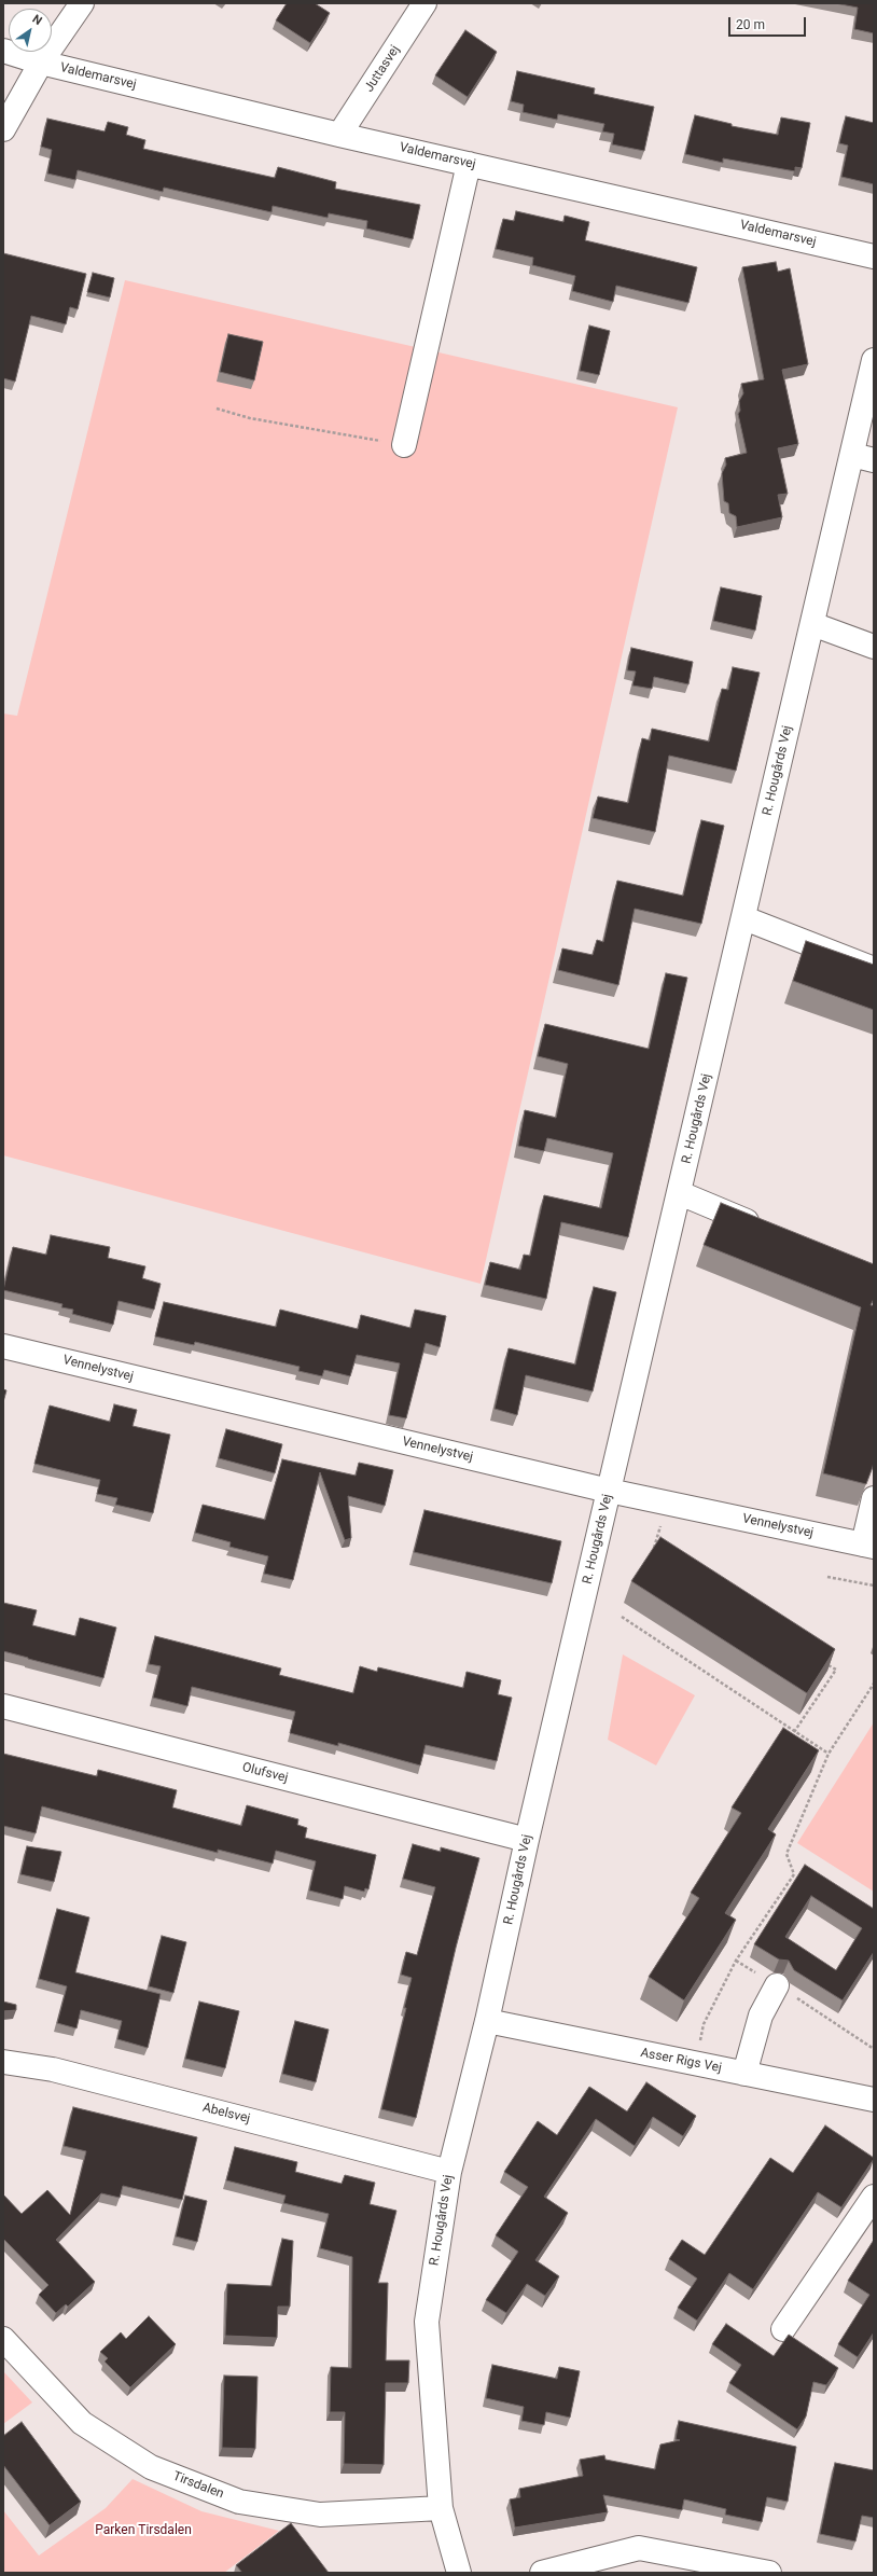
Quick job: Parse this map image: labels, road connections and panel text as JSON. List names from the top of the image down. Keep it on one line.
{"streets":{"street":["Juttasvej","Valdemarsvej","R. Hougårds Vej","Vennelystvej","Olufsvej","Asser Rigs Vej","Abelsvej","Tirsdalen"]},"crossings":[["Juttasvej","Valdemarsvej"],["R. Hougårds Vej","Vennelystvej"],["R. Hougårds Vej","Olufsvej"],["R. Hougårds Vej","Asser Rigs Vej"],["R. Hougårds Vej","Abelsvej"],["R. Hougårds Vej","Tirsdalen"]],"parks":["Parken Tirsdalen"],"scale_bar":"20 m","north":"top right"}
